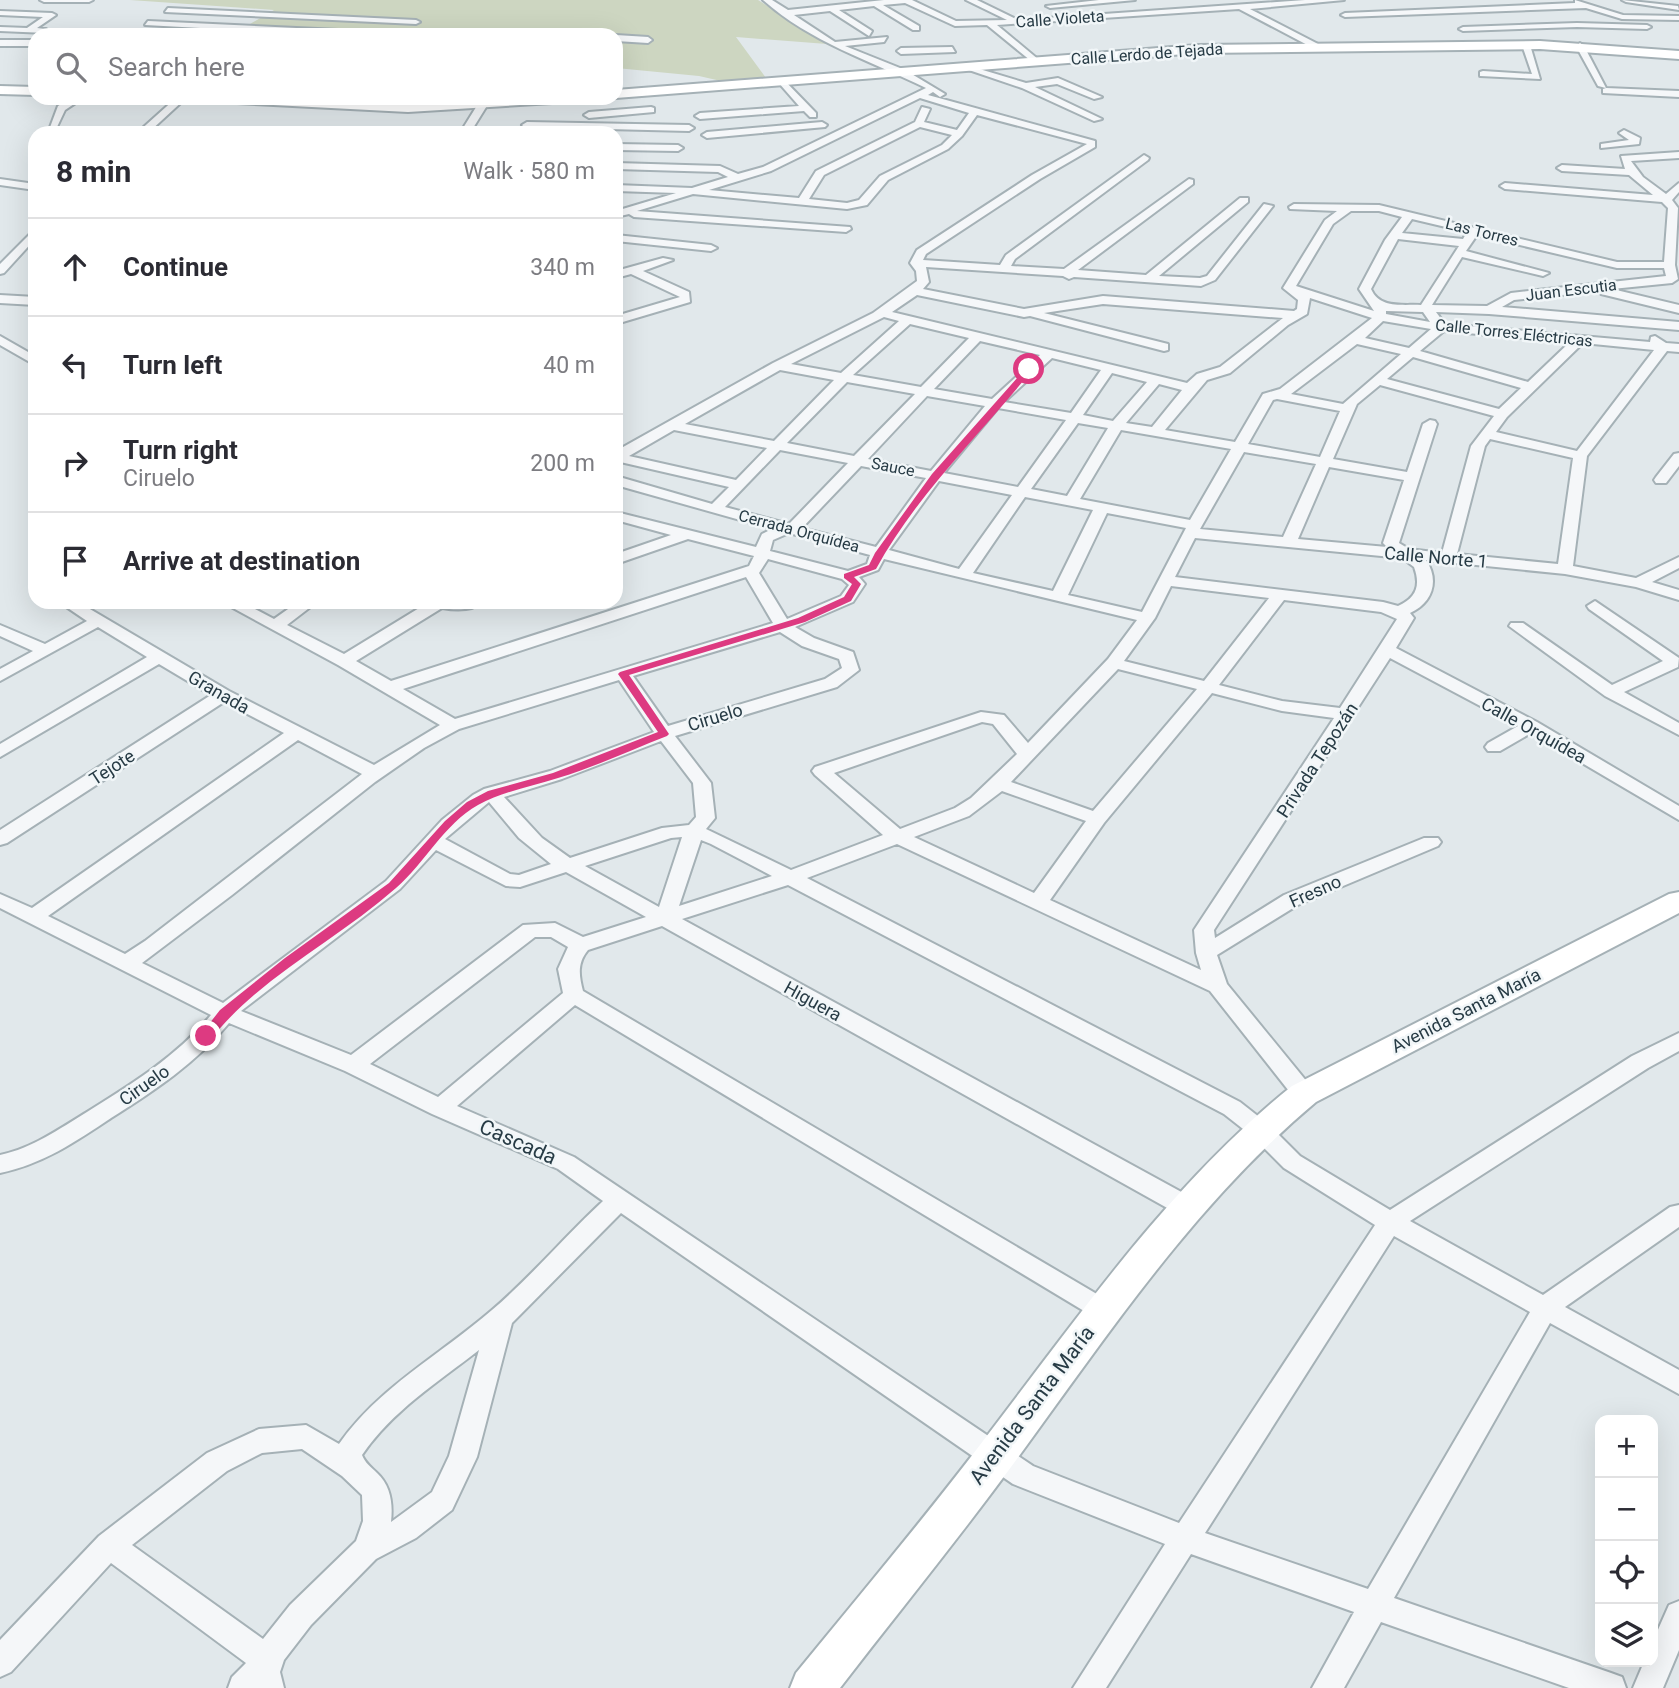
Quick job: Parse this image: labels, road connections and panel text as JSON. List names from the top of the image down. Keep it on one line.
{"streets":{"main road":["Calle Lerdo de Tejada","Avenida Santa María"],"street":["Calle Violeta","Las Torres","Juan Escutia","Calle Torres Eléctricas","Sauce","Cerrada Orquídea","Calle Norte 1","Granada","Ciruelo","Calle Orquídea","Privada Tepozán","Tejote","Fresno","Higuera","Cascada"]},"crossings":[["Las Torres","Juan Escutia"],["Juan Escutia","Calle Torres Eléctricas"],["Sauce","Calle Norte 1"],["Granada","Tejote"],["Ciruelo","Higuera"],["Ciruelo","Cascada"],["Calle Orquídea","Privada Tepozán"],["Privada Tepozán","Fresno"],["Privada Tepozán","Avenida Santa María"],["Higuera","Avenida Santa María"],["Avenida Santa María","Cascada"]],"page":{"search":"Search here","heading":["8 min","Walk · 580 m"],"list":[["Continue","340 m"],["Turn left","40 m"],["Turn right","Ciruelo","200 m"],"Arrive at destination"],"map_buttons":["+","−"]}}
